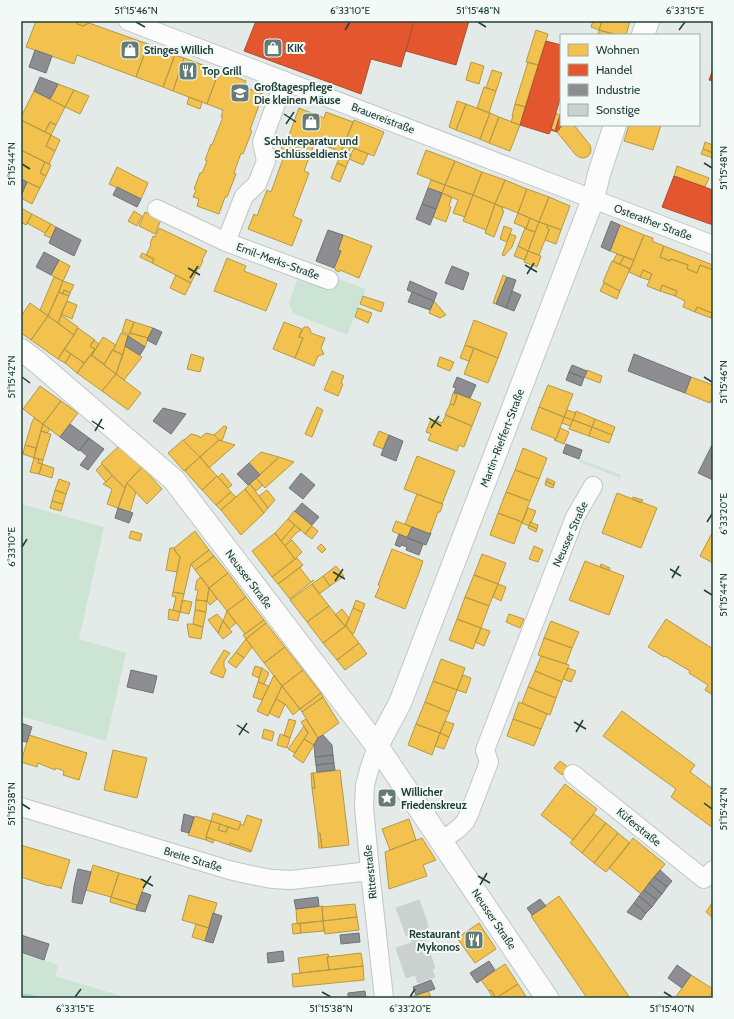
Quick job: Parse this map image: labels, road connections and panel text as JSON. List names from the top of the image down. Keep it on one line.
{"streets":{"street":["Brauereistraße","Osterather Straße","Emil-Merks-Straße","Martin-Rieffert-Straße","Neusser Straße","Küferstraße","Breite Straße","Ritterstraße"]},"crossings":[["Brauereistraße","Osterather Straße"],["Brauereistraße","Emil-Merks-Straße"],["Brauereistraße","Martin-Rieffert-Straße"],["Osterather Straße","Martin-Rieffert-Straße"],["Martin-Rieffert-Straße","Neusser Straße"],["Martin-Rieffert-Straße","Ritterstraße"],["Neusser Straße","Ritterstraße"],["Breite Straße","Ritterstraße"]],"places":{"shop":["KiK","Stinges Willich","Schuhreparatur und Schlüsseldienst"],"restaurant":["Top Grill","Restaurant Mykonos"],"school or university":["Großtagespflege Die kleinen Mäuse"],"place":["Willicher Friedenskreuz"]},"legend":["Wohnen","Handel","Industrie","Sonstige"],"coordinates":["51°15'46\"N","6°33'10\"E","51°15'48\"N","6°33'15\"E","51°15'44\"N","51°15'42\"N","6°33'20\"E","51°15'38\"N","51°15'40\"N"]}
